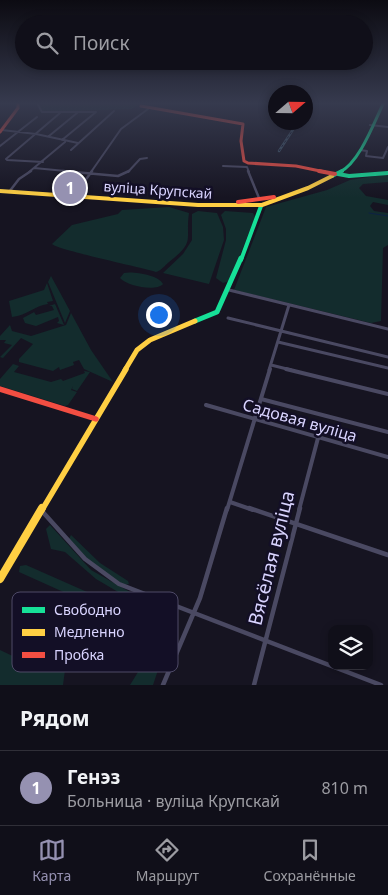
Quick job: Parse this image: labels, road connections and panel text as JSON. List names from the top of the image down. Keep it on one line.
{"streets":{"main road":["вуліца Крупскай"],"street":["Садовая вуліца","Вясёлая вуліца"]},"crossings":[["Садовая вуліца","Вясёлая вуліца"]],"legend":["Свободно","Медленно","Пробка"],"north":"right","page":{"search":"Поиск","pins":"1","heading":"Рядом","list":[{"mark":"1","name":"Генэз","note":"Больница · вуліца Крупскай","value":"810 m"}],"nav":["Карта","Маршрут","Сохранённые"]}}
